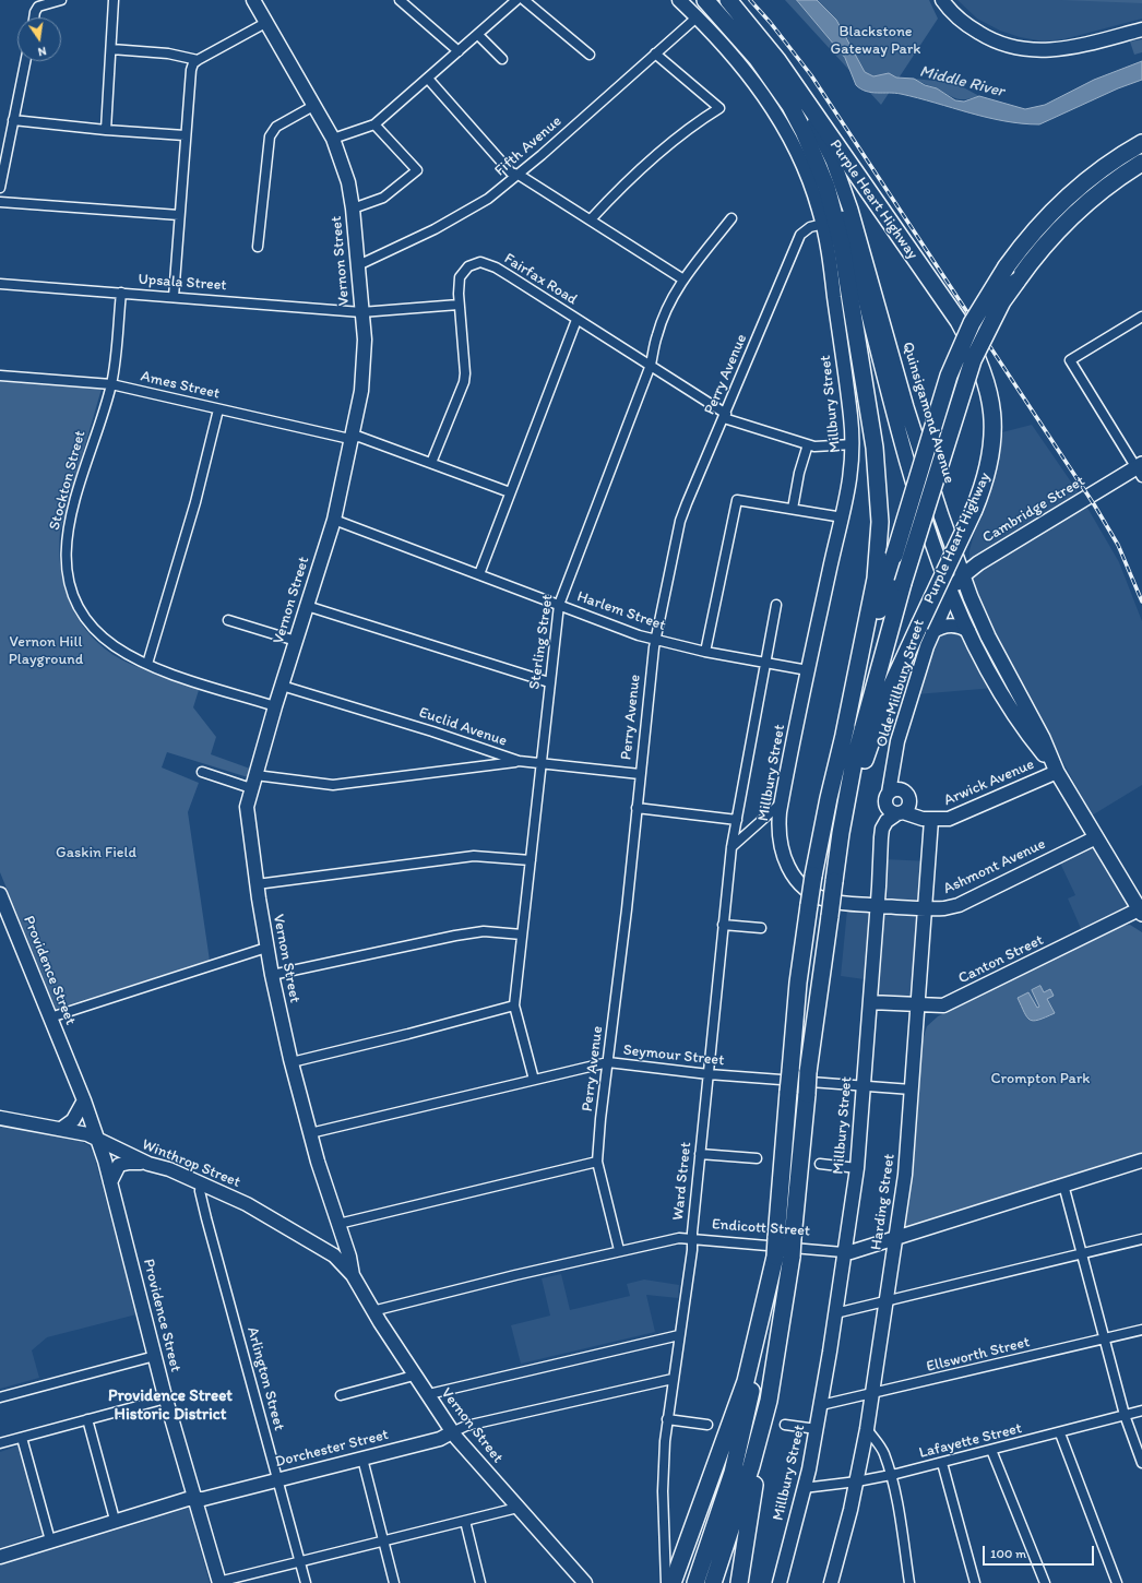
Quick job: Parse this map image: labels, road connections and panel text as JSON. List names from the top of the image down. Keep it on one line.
{"streets":{"highway":["Purple Heart Highway"],"main road":["Vernon Street","Millbury Street","Quinsigamond Avenue","Cambridge Street","Olde Millbury Street","Arwick Avenue","Ashmont Avenue","Canton Street","Providence Street","Winthrop Street","Harding Street","Endicott Street","Dorchester Street"],"street":["Fifth Avenue","Fairfax Road","Upsala Street","Perry Avenue","Ames Street","Stockton Street","Harlem Street","Sterling Street","Euclid Avenue","Seymour Street","Ward Street","Ellsworth Street","Arlington Street","Lafayette Street"]},"crossings":[["Fifth Avenue","Vernon Street"],["Fifth Avenue","Millbury Street"],["Purple Heart Highway","Quinsigamond Avenue"],["Purple Heart Highway","Olde Millbury Street"],["Vernon Street","Upsala Street"],["Vernon Street","Ames Street"],["Vernon Street","Stockton Street"],["Vernon Street","Harlem Street"],["Vernon Street","Euclid Avenue"],["Vernon Street","Seymour Street"],["Vernon Street","Winthrop Street"],["Vernon Street","Endicott Street"],["Vernon Street","Dorchester Street"],["Fairfax Road","Upsala Street"],["Fairfax Road","Perry Avenue"],["Fairfax Road","Ames Street"],["Fairfax Road","Millbury Street"],["Fairfax Road","Sterling Street"],["Upsala Street","Stockton Street"],["Perry Avenue","Millbury Street"],["Perry Avenue","Harlem Street"],["Perry Avenue","Euclid Avenue"],["Perry Avenue","Seymour Street"],["Perry Avenue","Endicott Street"],["Ames Street","Stockton Street"],["Millbury Street","Harlem Street"],["Millbury Street","Ashmont Avenue"],["Millbury Street","Canton Street"],["Millbury Street","Seymour Street"],["Millbury Street","Endicott Street"],["Millbury Street","Ellsworth Street"],["Millbury Street","Lafayette Street"],["Quinsigamond Avenue","Cambridge Street"],["Quinsigamond Avenue","Olde Millbury Street"],["Quinsigamond Avenue","Arwick Avenue"],["Quinsigamond Avenue","Ashmont Avenue"],["Quinsigamond Avenue","Canton Street"],["Cambridge Street","Olde Millbury Street"],["Harlem Street","Sterling Street"],["Harlem Street","Ward Street"],["Sterling Street","Euclid Avenue"],["Sterling Street","Seymour Street"],["Olde Millbury Street","Arwick Avenue"],["Arwick Avenue","Harding Street"],["Ashmont Avenue","Harding Street"],["Canton Street","Harding Street"],["Providence Street","Winthrop Street"],["Providence Street","Dorchester Street"],["Seymour Street","Ward Street"],["Seymour Street","Harding Street"],["Winthrop Street","Arlington Street"],["Ward Street","Endicott Street"],["Ward Street","Dorchester Street"],["Harding Street","Endicott Street"],["Harding Street","Ellsworth Street"],["Harding Street","Lafayette Street"],["Arlington Street","Dorchester Street"]],"districts":["Providence Street Historic District"],"water":["Middle River"],"parks":["Blackstone Gateway Park","Vernon Hill Playground","Gaskin Field","Crompton Park"],"scale_bar":"100 m","north":"bottom"}
